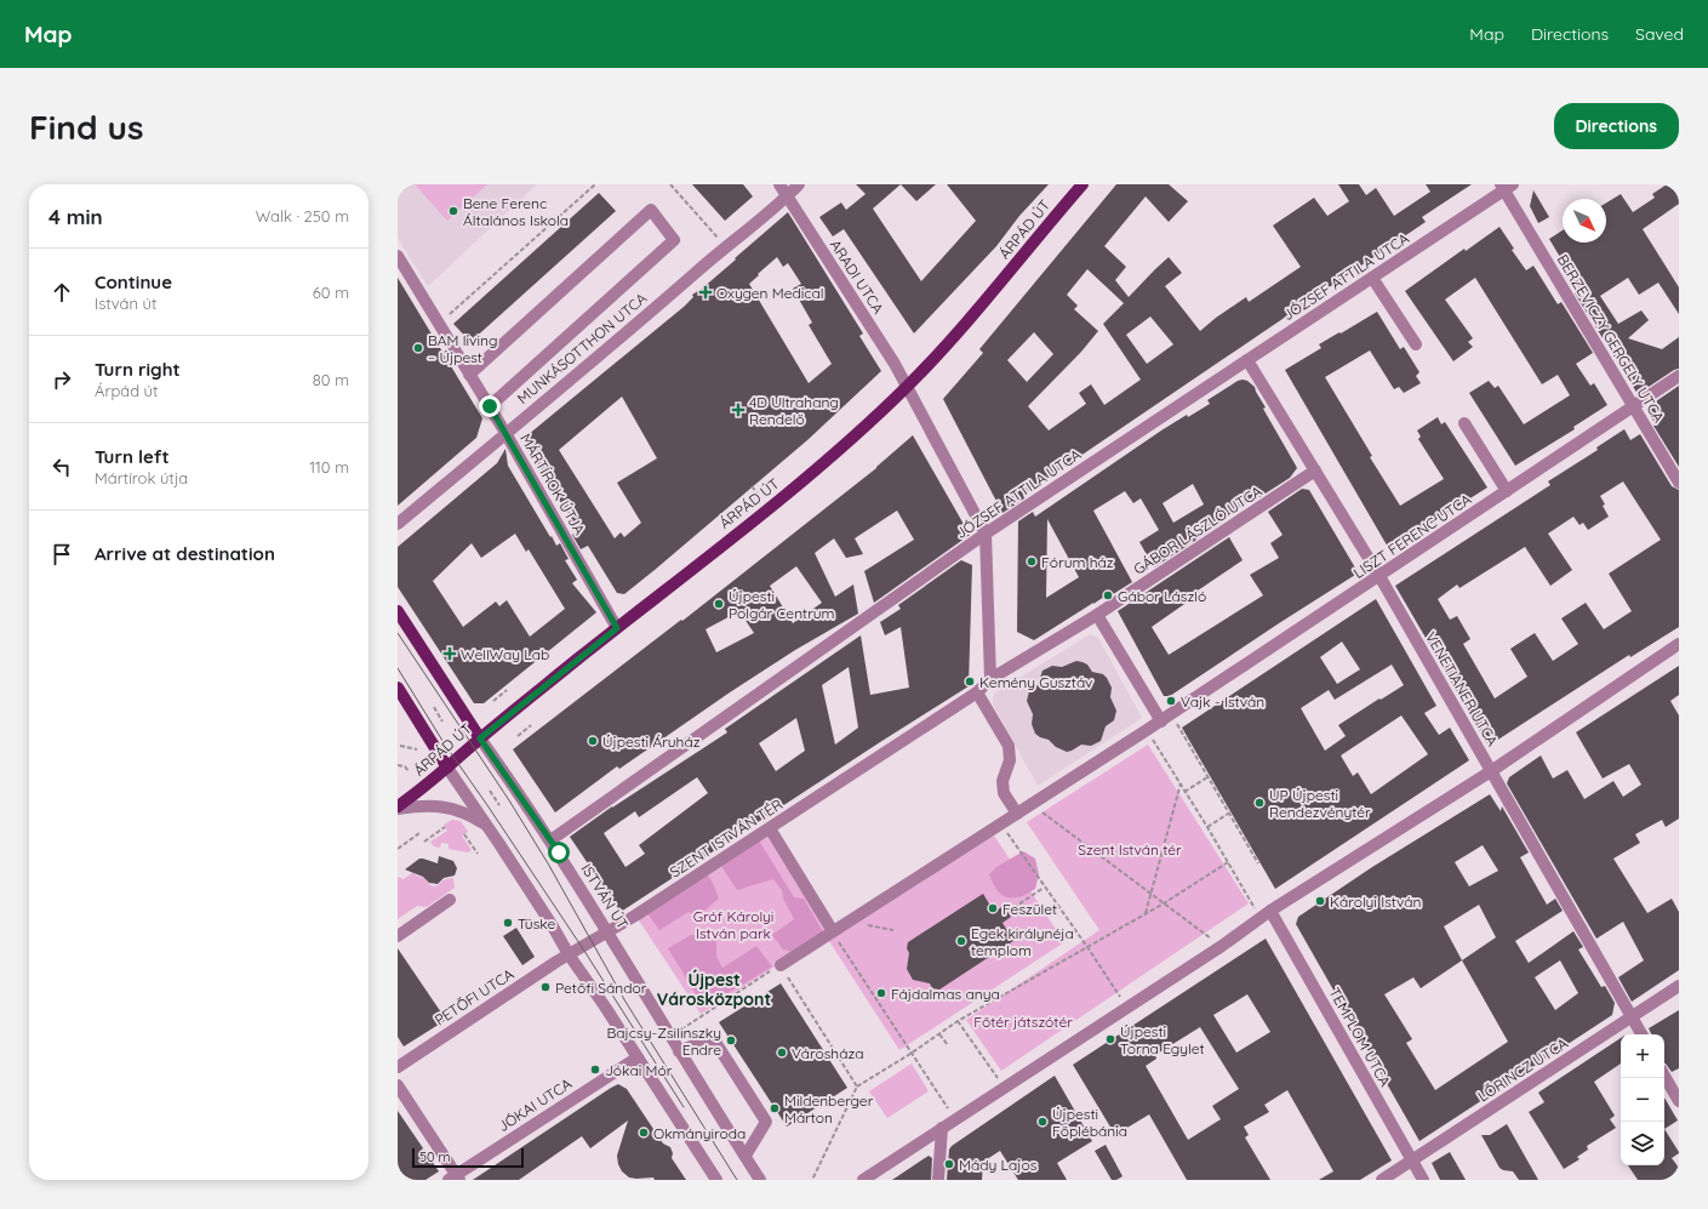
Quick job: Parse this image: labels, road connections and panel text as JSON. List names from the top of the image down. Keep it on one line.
{"streets":{"main road":["ÁRPÁD ÚT","ISTVÁN ÚT"],"street":["ARADI UTCA","JÓZSEF ATTILA UTCA","BERZEVICZY GERGELY UTCA","MUNKÁSOTTHON UTCA","MÁRTÍROK ÚTJA","GÁBOR LÁSZLÓ UTCA","LISZT FERENC UTCA","VENETIANER UTCA","SZENT ISTVÁN TÉR","PETŐFI UTCA","TEMPLOM UTCA","LŐRINCZ UTCA","JÓKAI UTCA"]},"crossings":[["ÁRPÁD ÚT","ARADI UTCA"],["ÁRPÁD ÚT","MÁRTÍROK ÚTJA"],["ÁRPÁD ÚT","ISTVÁN ÚT"],["ARADI UTCA","JÓZSEF ATTILA UTCA"],["ARADI UTCA","MUNKÁSOTTHON UTCA"],["JÓZSEF ATTILA UTCA","BERZEVICZY GERGELY UTCA"],["JÓZSEF ATTILA UTCA","VENETIANER UTCA"],["JÓZSEF ATTILA UTCA","ISTVÁN ÚT"],["BERZEVICZY GERGELY UTCA","LISZT FERENC UTCA"],["MUNKÁSOTTHON UTCA","MÁRTÍROK ÚTJA"],["GÁBOR LÁSZLÓ UTCA","VENETIANER UTCA"],["GÁBOR LÁSZLÓ UTCA","SZENT ISTVÁN TÉR"],["LISZT FERENC UTCA","VENETIANER UTCA"],["VENETIANER UTCA","LŐRINCZ UTCA"],["SZENT ISTVÁN TÉR","ISTVÁN ÚT"],["SZENT ISTVÁN TÉR","PETŐFI UTCA"],["TEMPLOM UTCA","LŐRINCZ UTCA"]],"districts":["Újpest Városközpont"],"parks":["Szent István tér","Gróf Károlyi István park","Főtér játszótér"],"places":{"other":["Bene Ferenc Általános Iskola","BAM living – Újpest","Fórum ház","Gábor László","Újpesti Polgár Centrum","Kemény Gusztáv","Vajk - István","Újpesti Áruház","UP Újpesti Rendezvénytér","Károlyi István","Feszület","Tüske","Egek királynéja templom","Petőfi Sándor","Fájdalmas anya","Újpesti Torna Egylet","Bajcsy-Zsilinszky Endre","Városháza","Jókai Mór","Mildenberger Márton","Újpesti Főplébánia","Okmányiroda","Mády Lajos"],"health":["Oxygen Medical","4D Ultrahang Rendelő","WellWay Lab"]},"scale_bar":"50 m","north":"bottom right","page":{"header":"Map","nav":["Map","Directions","Saved"],"buttons":"Directions","title":"Find us","heading":["4 min","Walk · 250 m"],"list":[["Continue","István út","60 m"],["Turn right","Árpád út","80 m"],["Turn left","Mártírok útja","110 m"],"Arrive at destination"],"map_buttons":["+","−"],"scale":"50 m"}}
